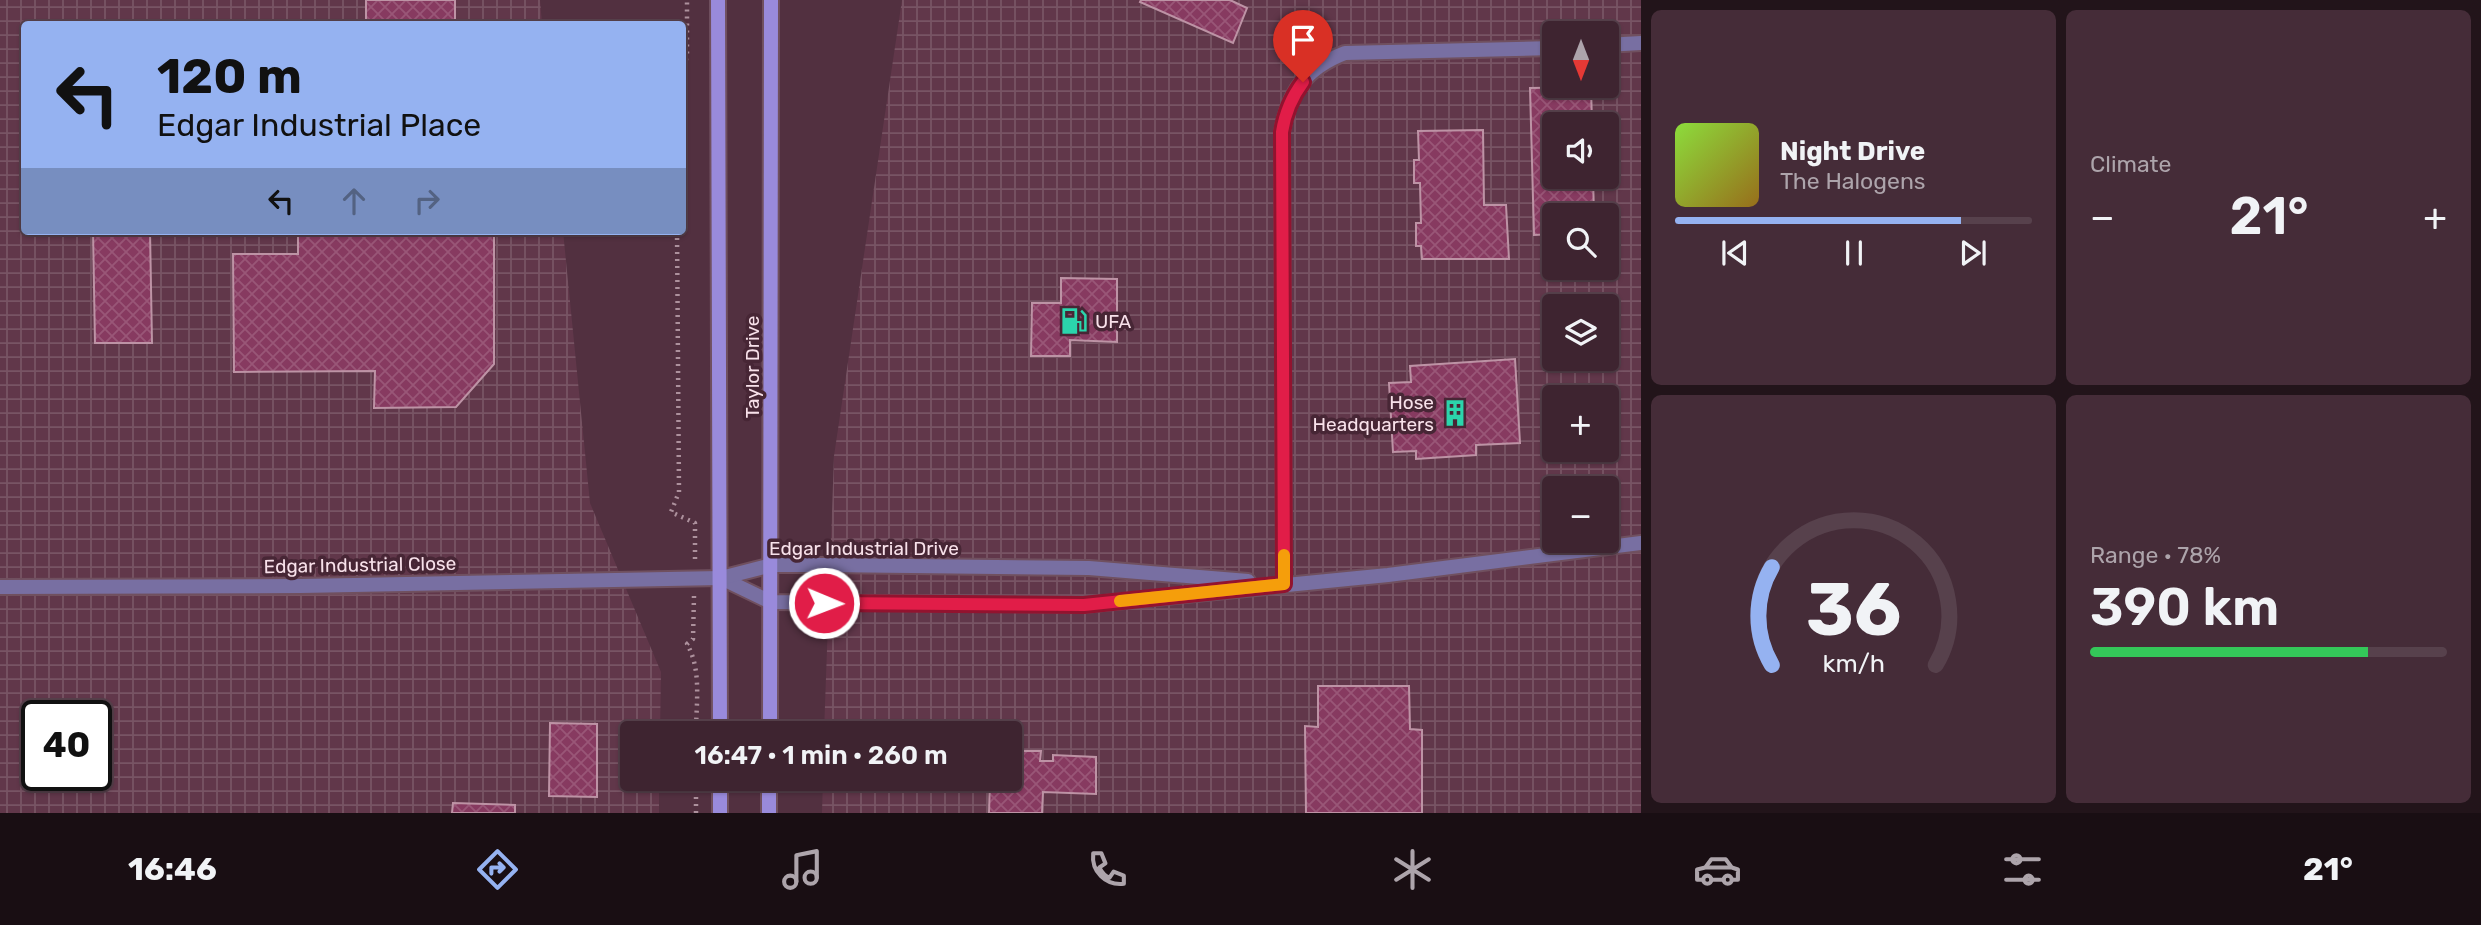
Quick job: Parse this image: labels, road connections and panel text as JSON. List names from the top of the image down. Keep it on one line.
{"streets":{"main road":["Taylor Drive"],"street":["Edgar Industrial Drive","Edgar Industrial Close"]},"crossings":[["Taylor Drive","Edgar Industrial Drive"],["Taylor Drive","Edgar Industrial Close"],["Edgar Industrial Drive","Edgar Industrial Close"]],"places":{"fuel station":["UFA"],"building":["Hose Headquarters"]},"north":"bottom","page":{"tile":["Climate",["Range · 78%","390 km"]],"map_buttons":["+","−"],"turn":["120 m","Edgar Industrial Place"],"song":["Night Drive","The Halogens"],"heat":["−","21°","+"],"limit":"40","trip":"16:47 · 1 min · 260 m","tabs":["16:46","21°"],"gauge":["36","km/h"]}}
